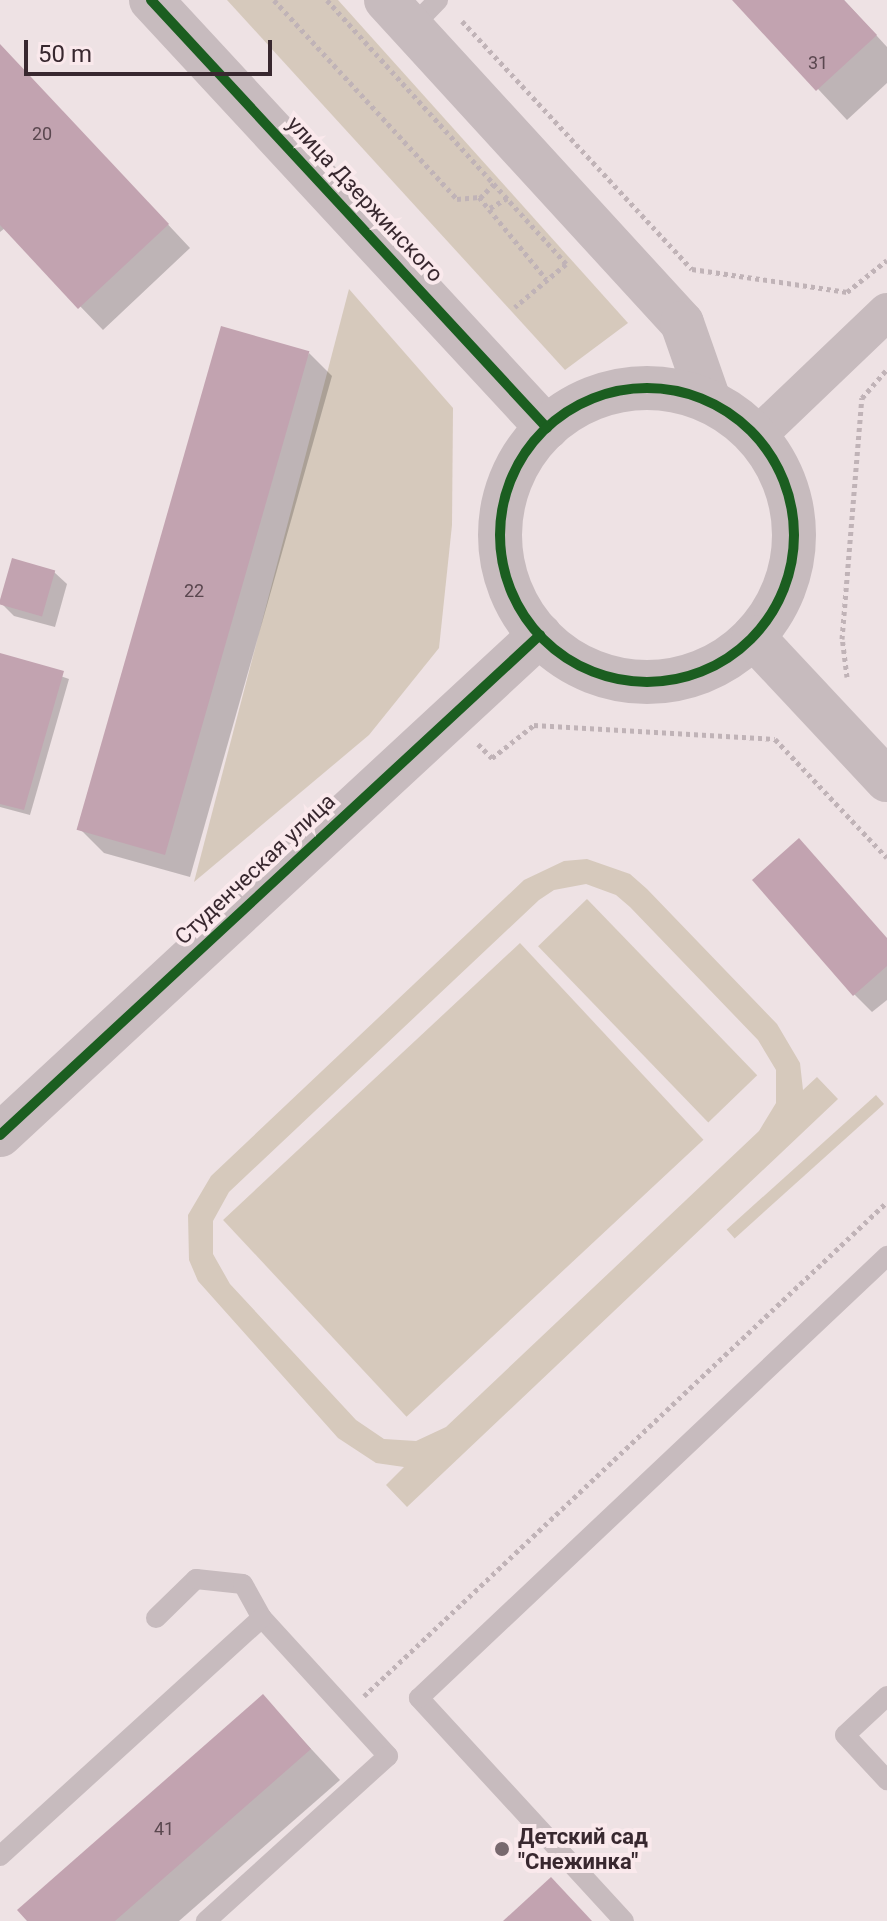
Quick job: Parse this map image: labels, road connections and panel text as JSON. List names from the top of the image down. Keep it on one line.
{"streets":{"street":["улица Дзержинского","Студенческая улица"]},"places":["Детский сад \"Снежинка\""],"house_numbers":["31","20","22","41"],"scale_bar":"50 m"}
